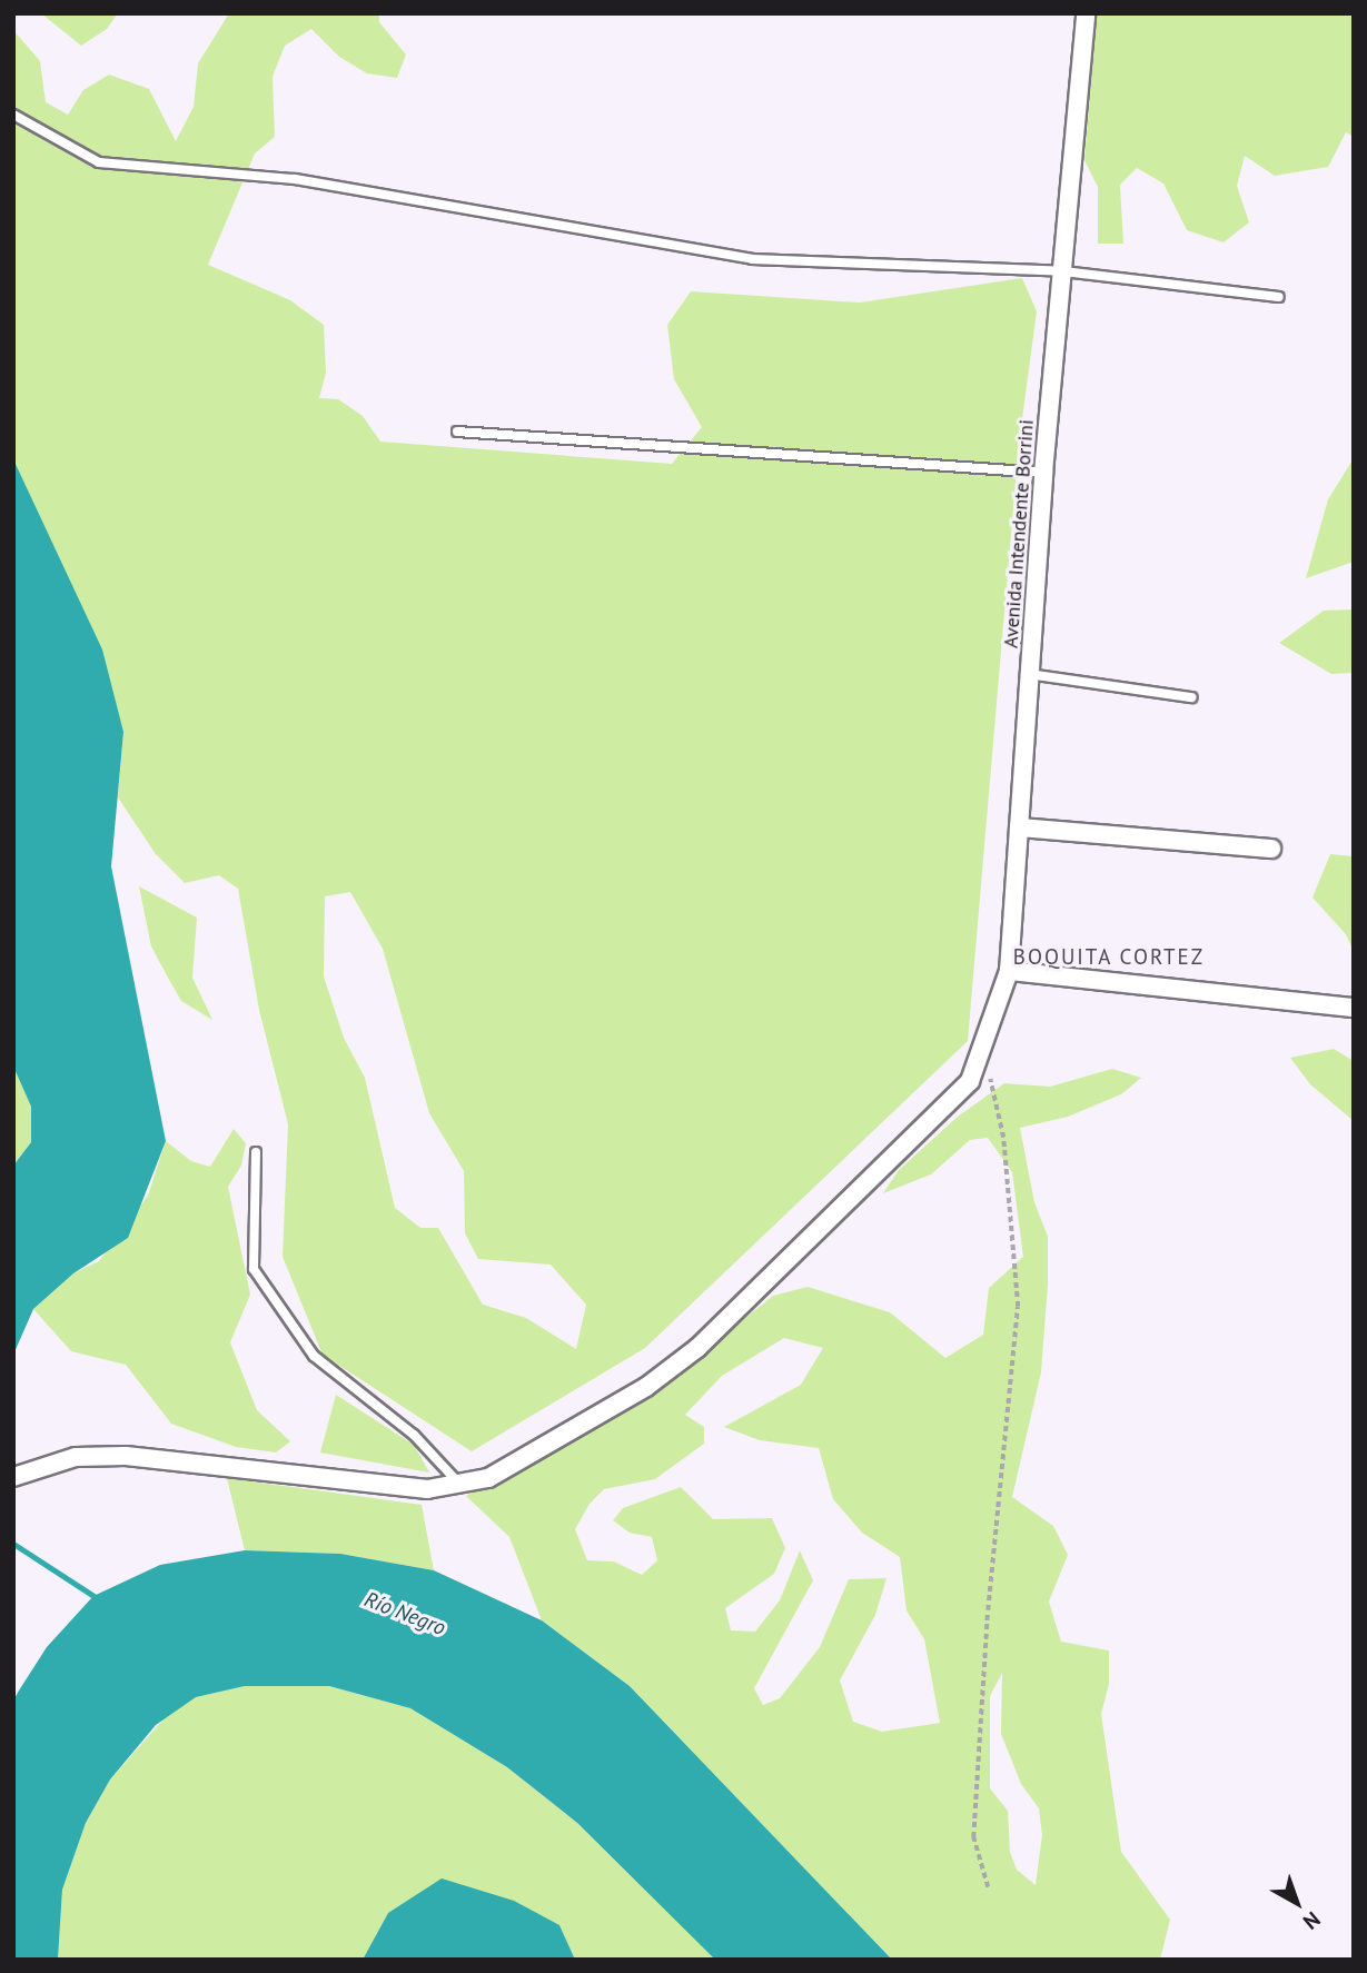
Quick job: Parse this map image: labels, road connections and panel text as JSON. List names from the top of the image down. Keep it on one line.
{"streets":{"street":["Avenida Intendente Borrini"]},"districts":["BOQUITA CORTEZ"],"water":["Río Negro"],"north":"bottom right"}
